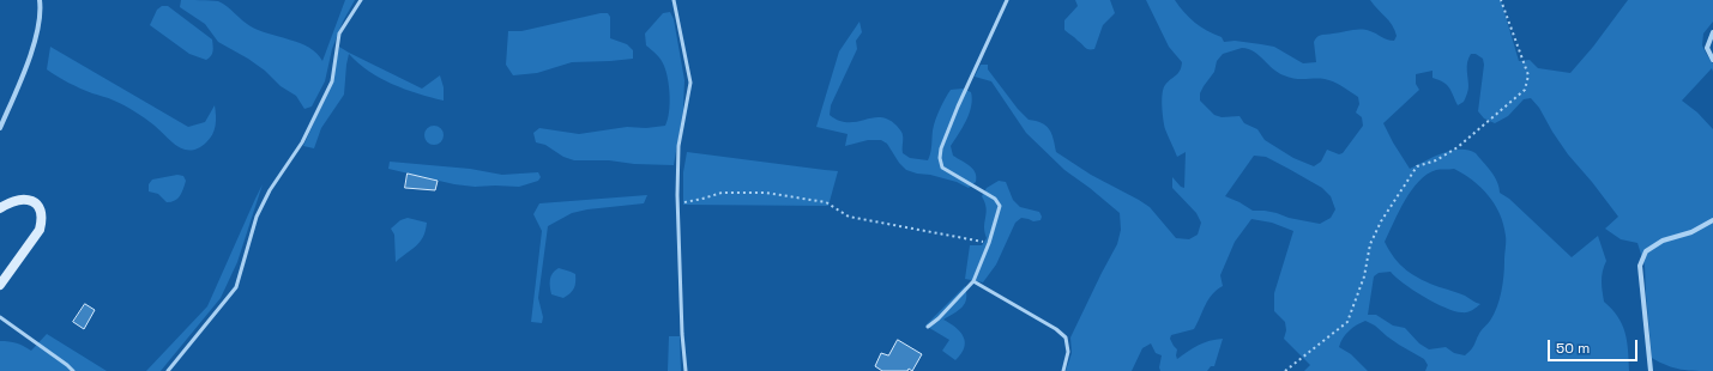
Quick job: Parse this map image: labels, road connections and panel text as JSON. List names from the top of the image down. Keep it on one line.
{"scale_bar":"50 m"}
